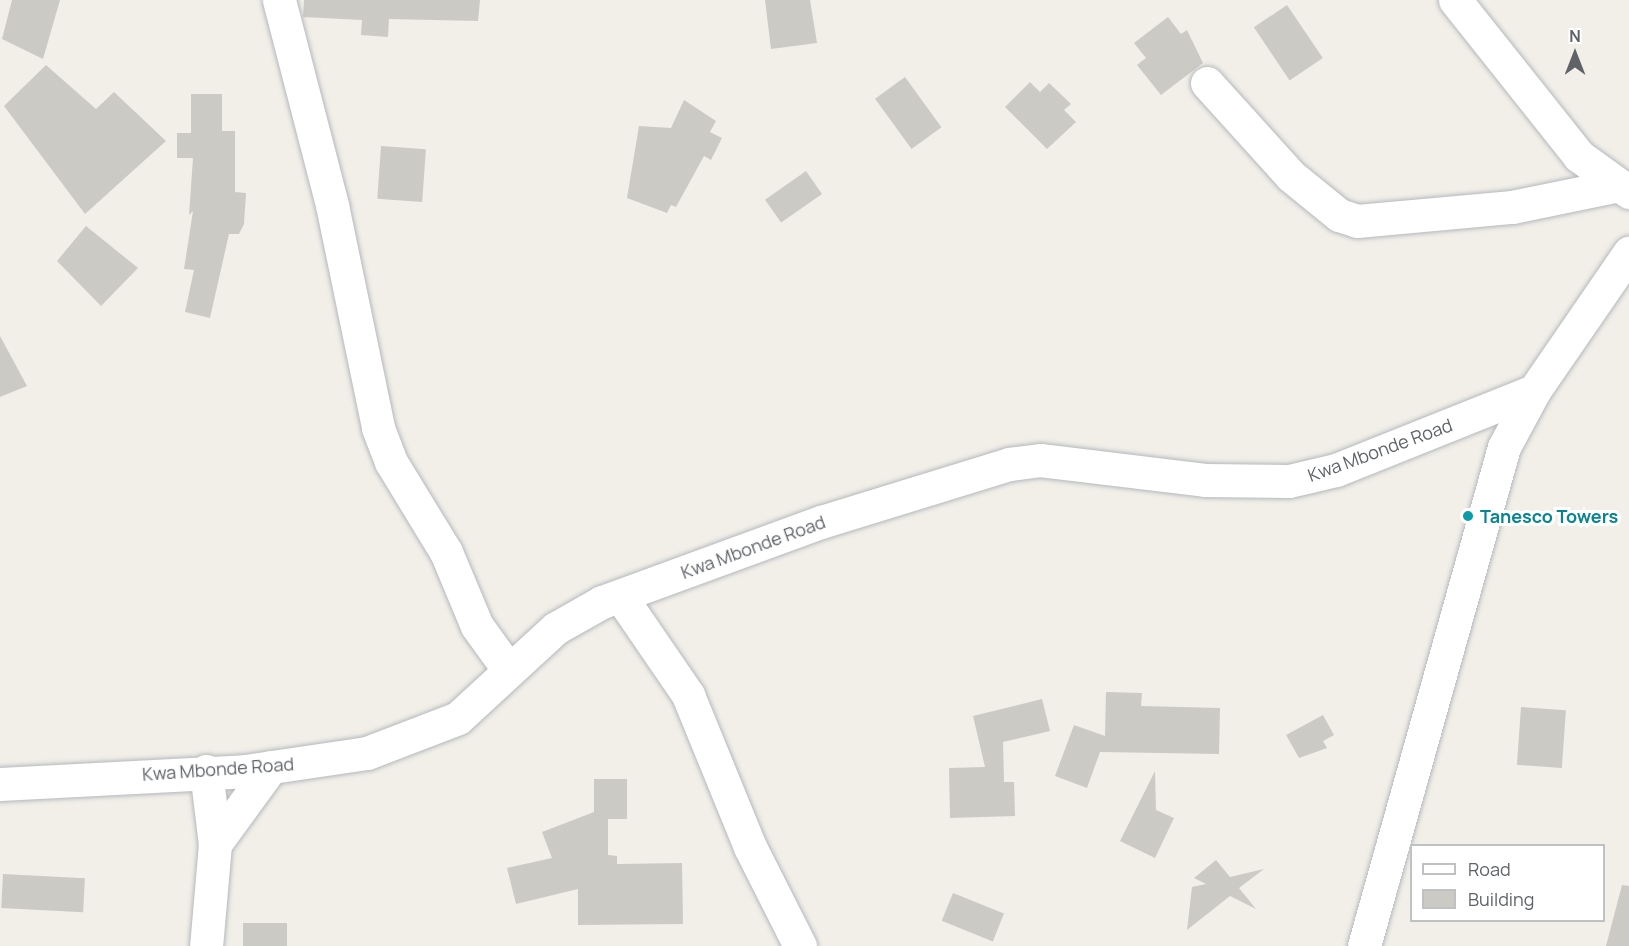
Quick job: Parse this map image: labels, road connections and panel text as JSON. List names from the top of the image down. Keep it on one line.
{"streets":{"street":["Kwa Mbonde Road"]},"places":["Tanesco Towers"],"legend":["Road","Building"],"north":"top"}
